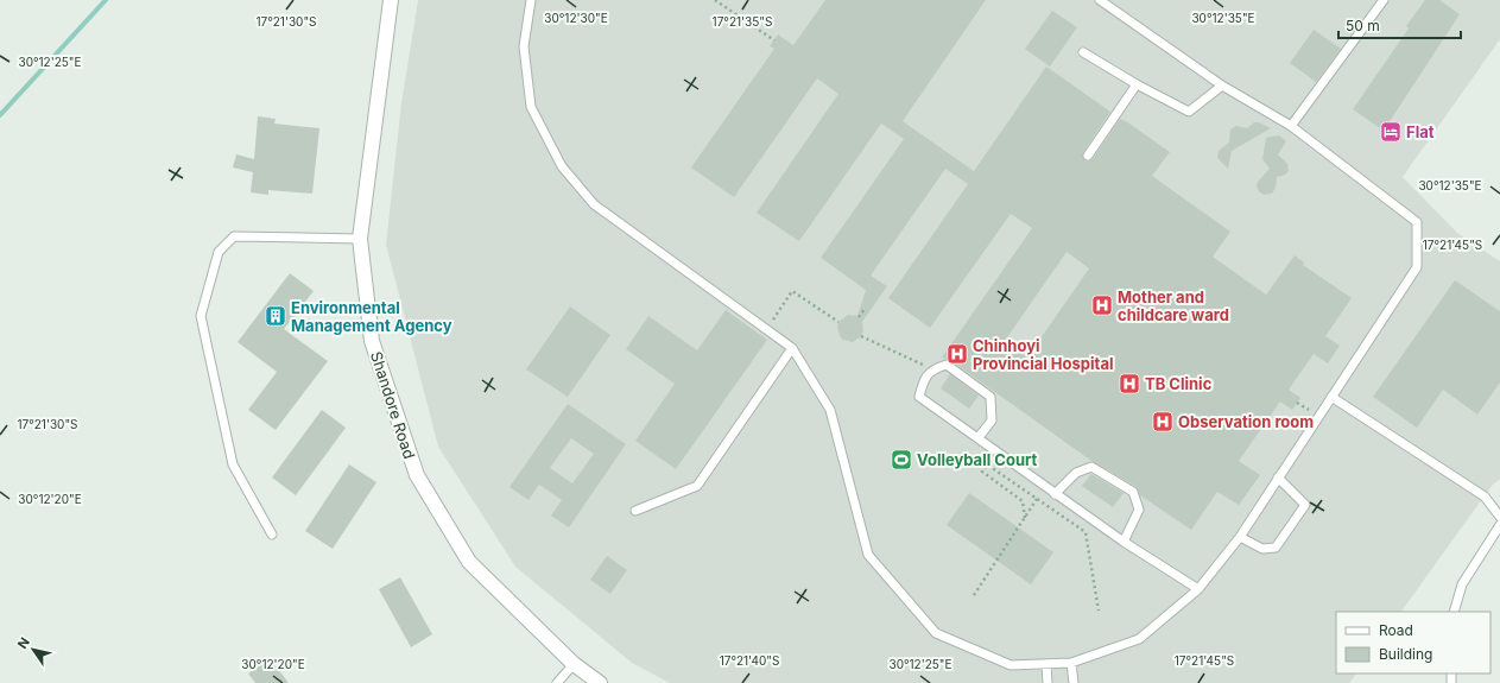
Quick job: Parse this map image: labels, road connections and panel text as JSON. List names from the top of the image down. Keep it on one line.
{"streets":{"street":["Shandore Road"]},"places":{"hotel":["Flat"],"hospital":["Mother and childcare ward","Chinhoyi Provincial Hospital","TB Clinic","Observation room"],"building":["Environmental Management Agency"],"sports":["Volleyball Court"]},"legend":["Road","Building"],"scale_bar":"50 m","north":"top left","coordinates":["30°12'30\"E","30°12'35\"E","17°21'30\"S","17°21'35\"S","30°12'25\"E","17°21'45\"S","30°12'20\"E","17°21'40\"S"]}
